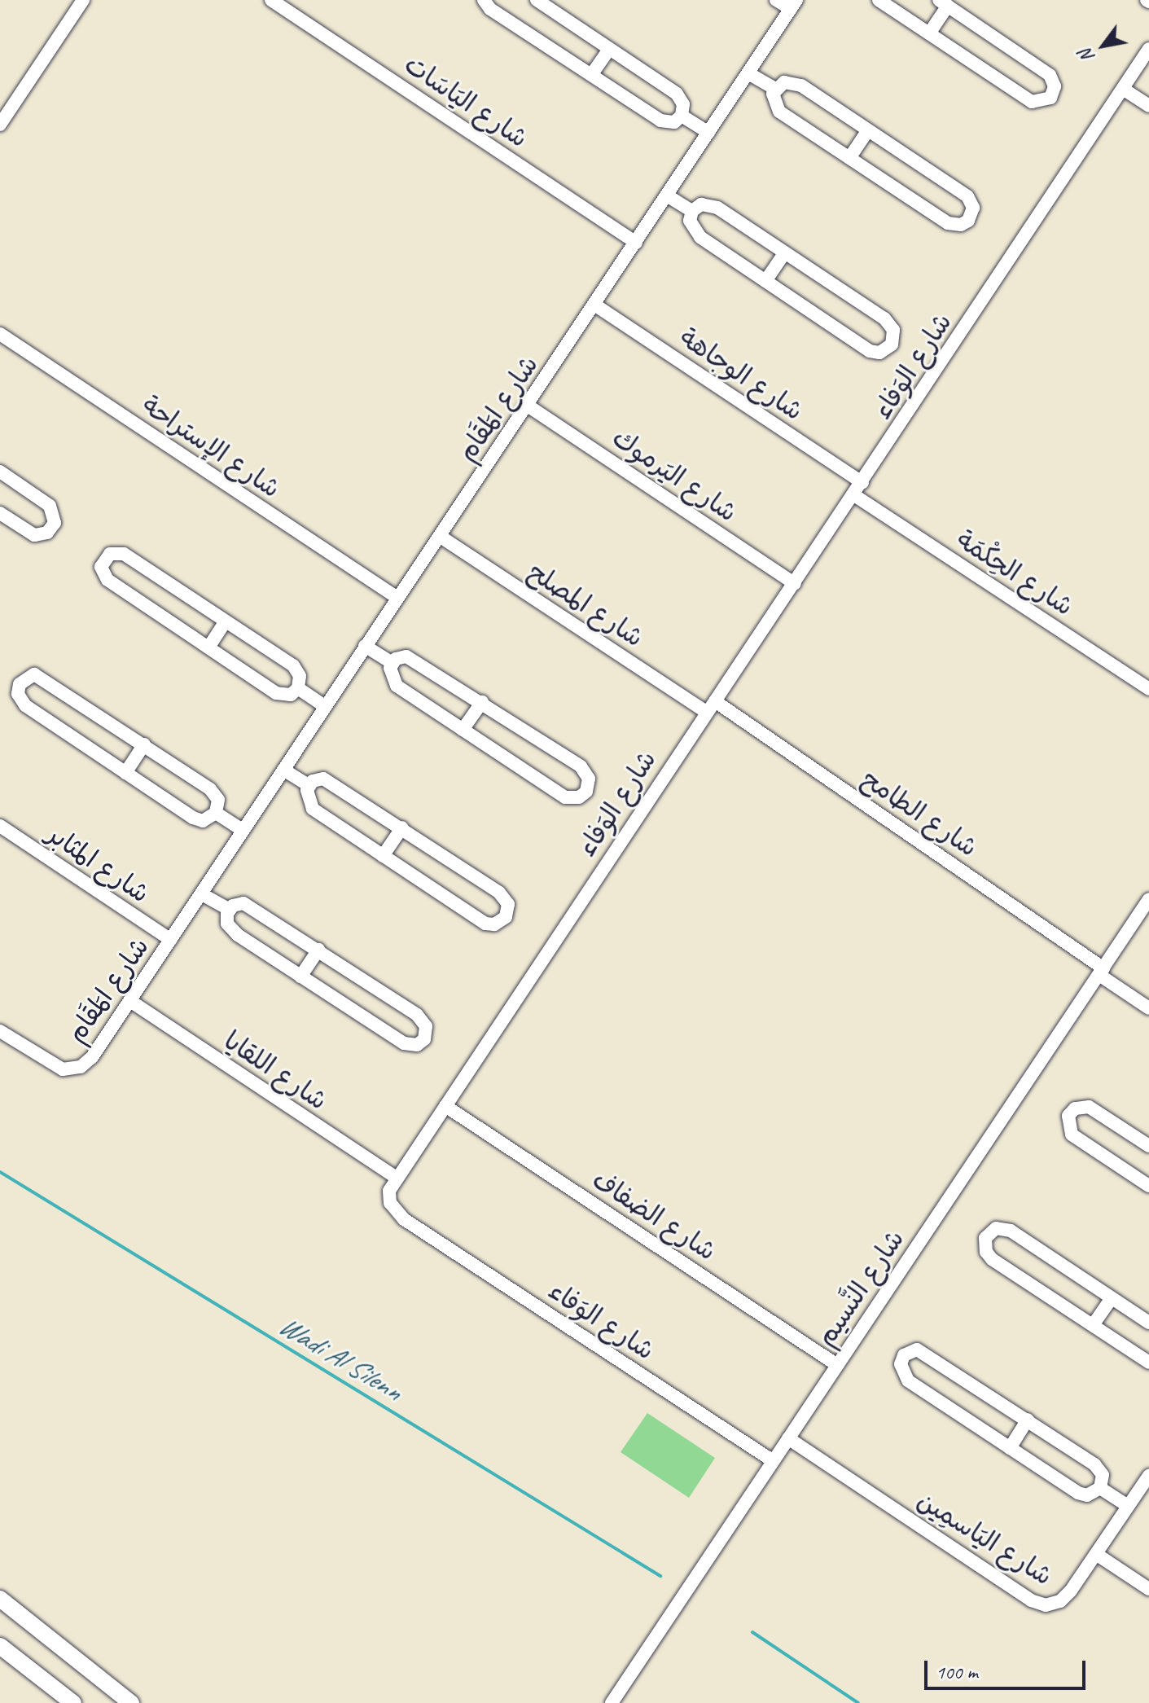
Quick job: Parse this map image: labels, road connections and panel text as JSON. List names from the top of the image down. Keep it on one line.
{"streets":{"street":["شارع اليَاسَات","شارع الوَفاء","شارع الوجاهة","شارع المَقَام","شارع الإستراحة","شارع اليَرموك","شارع الحِكْمَة","شارع المصلح","شارع الطامح","شارع المثابر","شارع اللقايا","شارع الضفاف","شارع النَّسيم","شارع اليَاسمِين"]},"crossings":[["شارع اليَاسَات","شارع المَقَام"],["شارع الوَفاء","شارع الوجاهة"],["شارع الوَفاء","شارع اليَرموك"],["شارع الوَفاء","شارع الحِكْمَة"],["شارع الوَفاء","شارع المصلح"],["شارع الوَفاء","شارع الطامح"],["شارع الوَفاء","شارع اللقايا"],["شارع الوَفاء","شارع الضفاف"],["شارع الوَفاء","شارع النَّسيم"],["شارع الوجاهة","شارع المَقَام"],["شارع المَقَام","شارع الإستراحة"],["شارع المَقَام","شارع اليَرموك"],["شارع المَقَام","شارع المصلح"],["شارع المَقَام","شارع المثابر"],["شارع المَقَام","شارع اللقايا"],["شارع المصلح","شارع الطامح"],["شارع الطامح","شارع النَّسيم"],["شارع الضفاف","شارع النَّسيم"],["شارع النَّسيم","شارع اليَاسمِين"]],"water":["Wadi Al Silenn"],"scale_bar":"100 m","north":"bottom left"}
